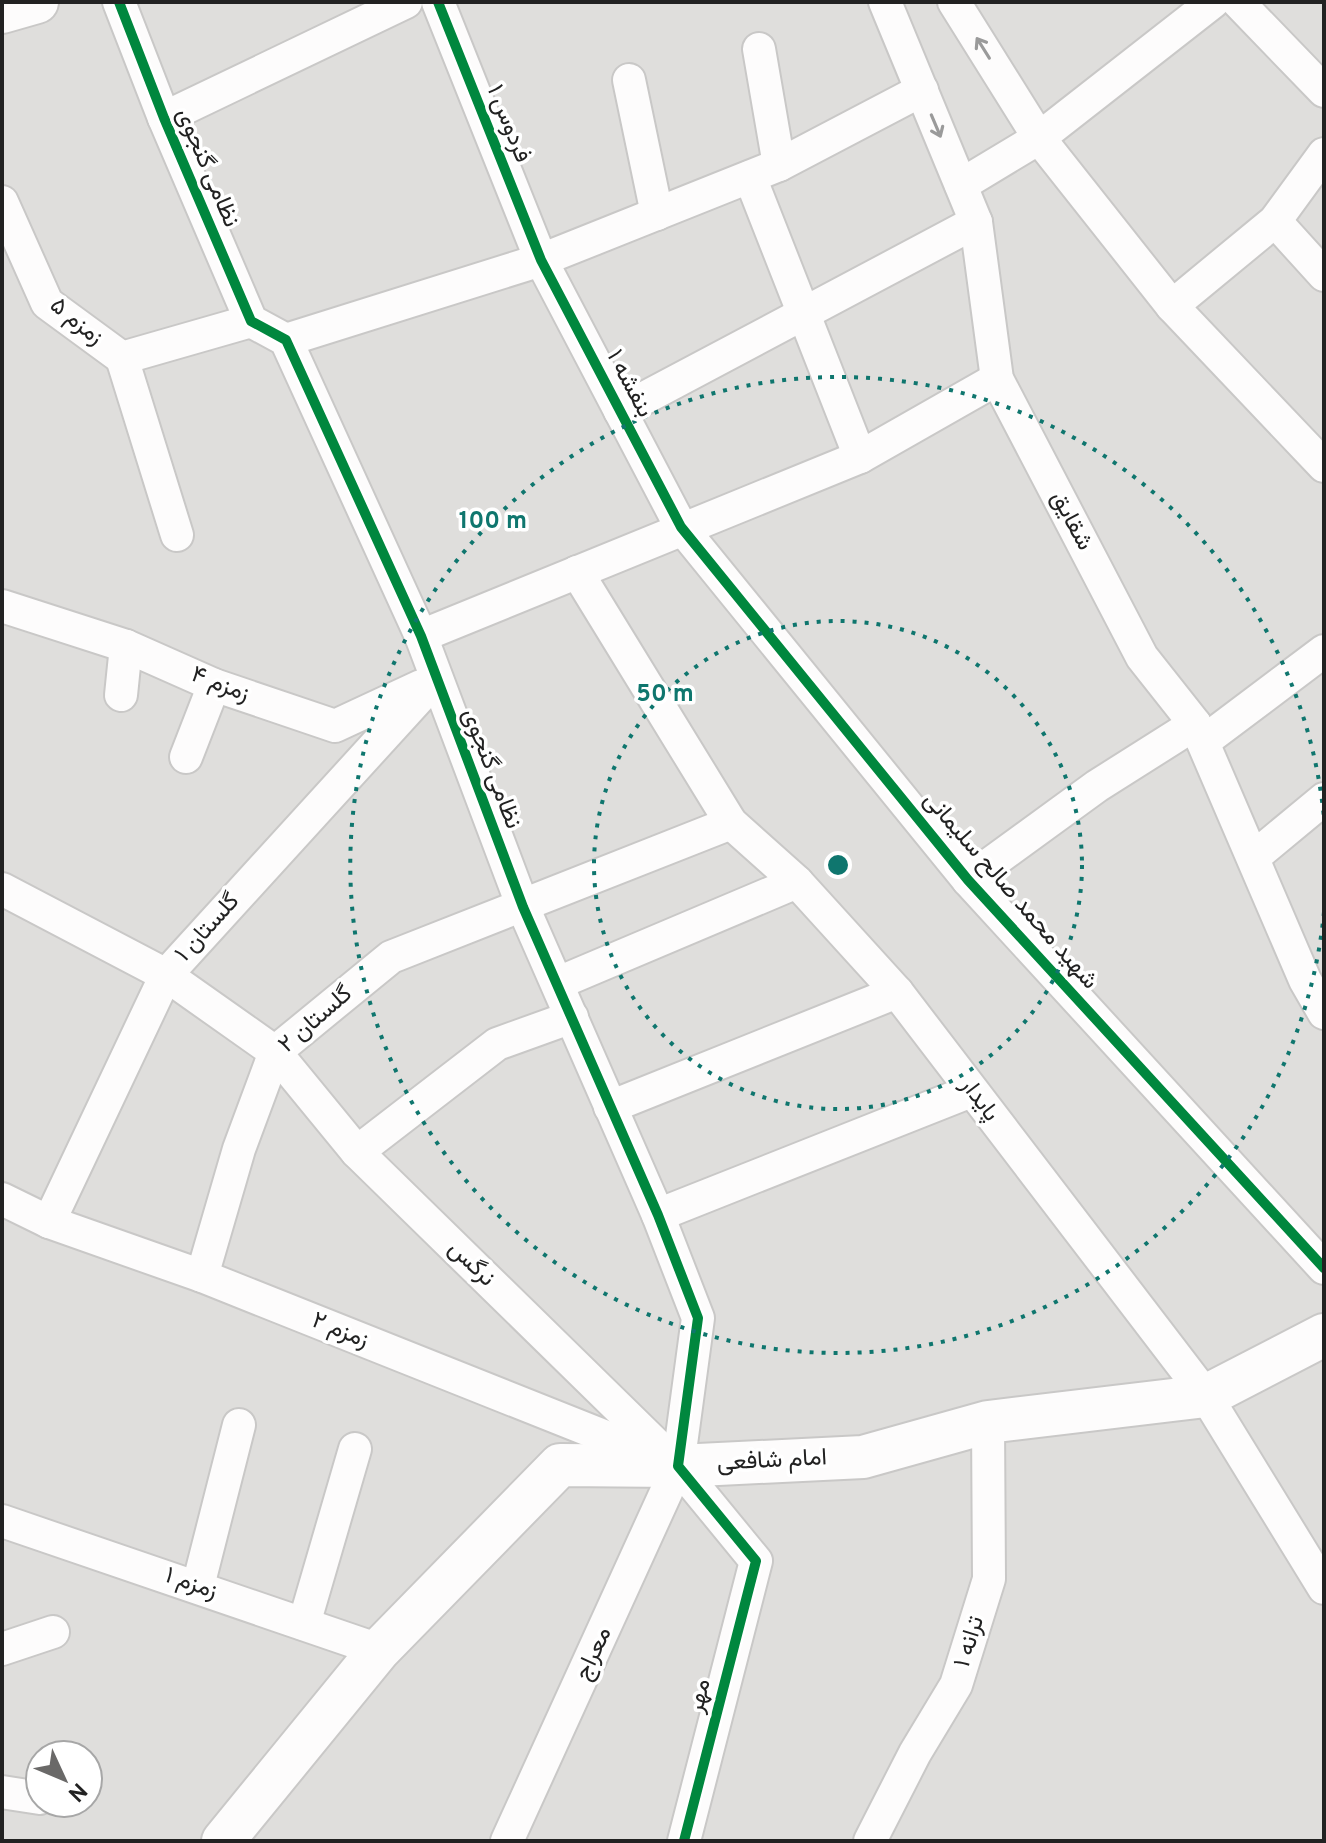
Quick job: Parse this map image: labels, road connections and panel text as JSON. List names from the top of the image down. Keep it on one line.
{"streets":{"street":["فردوس ۱","نظامی گنجوی","زمزم ۵","بنفشه ۱","شقایق","زمزم ۴","شهید محمد صالح سلیمانی","گلستان ۱","گلستان ۲","پایدار","نرگس","زمزم ۲","امام شافعی","زمزم ۱","ترانه ۱","معراج","مهر"]},"crossings":[["فردوس ۱","بنفشه ۱"],["نظامی گنجوی","زمزم ۵"],["نظامی گنجوی","زمزم ۴"],["نظامی گنجوی","گلستان ۱"],["نظامی گنجوی","گلستان ۲"],["نظامی گنجوی","نرگس"],["نظامی گنجوی","زمزم ۲"],["نظامی گنجوی","امام شافعی"],["نظامی گنجوی","معراج"],["نظامی گنجوی","مهر"],["بنفشه ۱","شهید محمد صالح سلیمانی"],["زمزم ۴","گلستان ۱"],["گلستان ۱","نرگس"],["گلستان ۱","زمزم ۲"],["گلستان ۲","پایدار"],["گلستان ۲","نرگس"],["گلستان ۲","زمزم ۲"],["پایدار","امام شافعی"],["نرگس","زمزم ۲"],["نرگس","امام شافعی"],["نرگس","معراج"],["نرگس","مهر"],["زمزم ۲","امام شافعی"],["زمزم ۲","معراج"],["زمزم ۲","مهر"],["امام شافعی","زمزم ۱"],["امام شافعی","ترانه ۱"],["امام شافعی","معراج"],["امام شافعی","مهر"],["معراج","مهر"]],"north":"bottom right","rings":["100 m","50 m"]}
